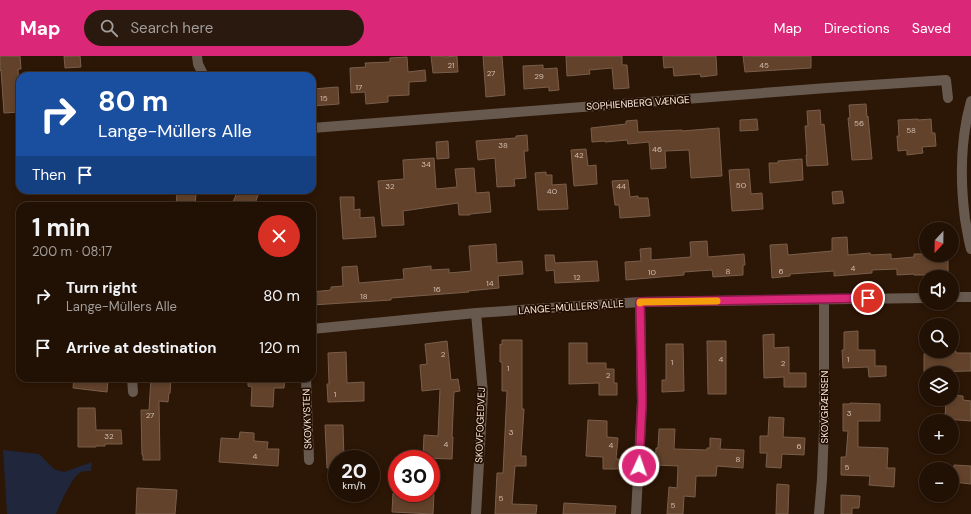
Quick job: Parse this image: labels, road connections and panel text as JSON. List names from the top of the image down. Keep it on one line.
{"streets":{"street":["SOPHIENBERG VÆNGE","LANGE-MÜLLERS ALLE","SKOVGRÆNSEN","SKOVKYSTEN","SKOVFOGEDVEJ"]},"crossings":[["LANGE-MÜLLERS ALLE","SKOVGRÆNSEN"],["LANGE-MÜLLERS ALLE","SKOVFOGEDVEJ"]],"house_numbers":["21","45","27","29","17","15","56","58","38","46","42","34","50","32","44","40","4","8","6","10","12","14","16","18","2","4","1","1","2","1","2","1","3","27","3","32","4","4","6","4","8","5","5","5"],"north":"bottom","page":{"header":"Map","search":"Search here","nav":["Map","Directions","Saved"],"turn":["80 m","Lange-Müllers Alle"],"then":"Then","heading":["1 min","200 m · 08:17"],"map_buttons":["+","−"],"list":[{"name":"Turn right","note":"Lange-Müllers Alle","value":"80 m"},{"name":"Arrive at destination","value":"120 m"}],"speed":"20 km/h","limit":"30"}}
